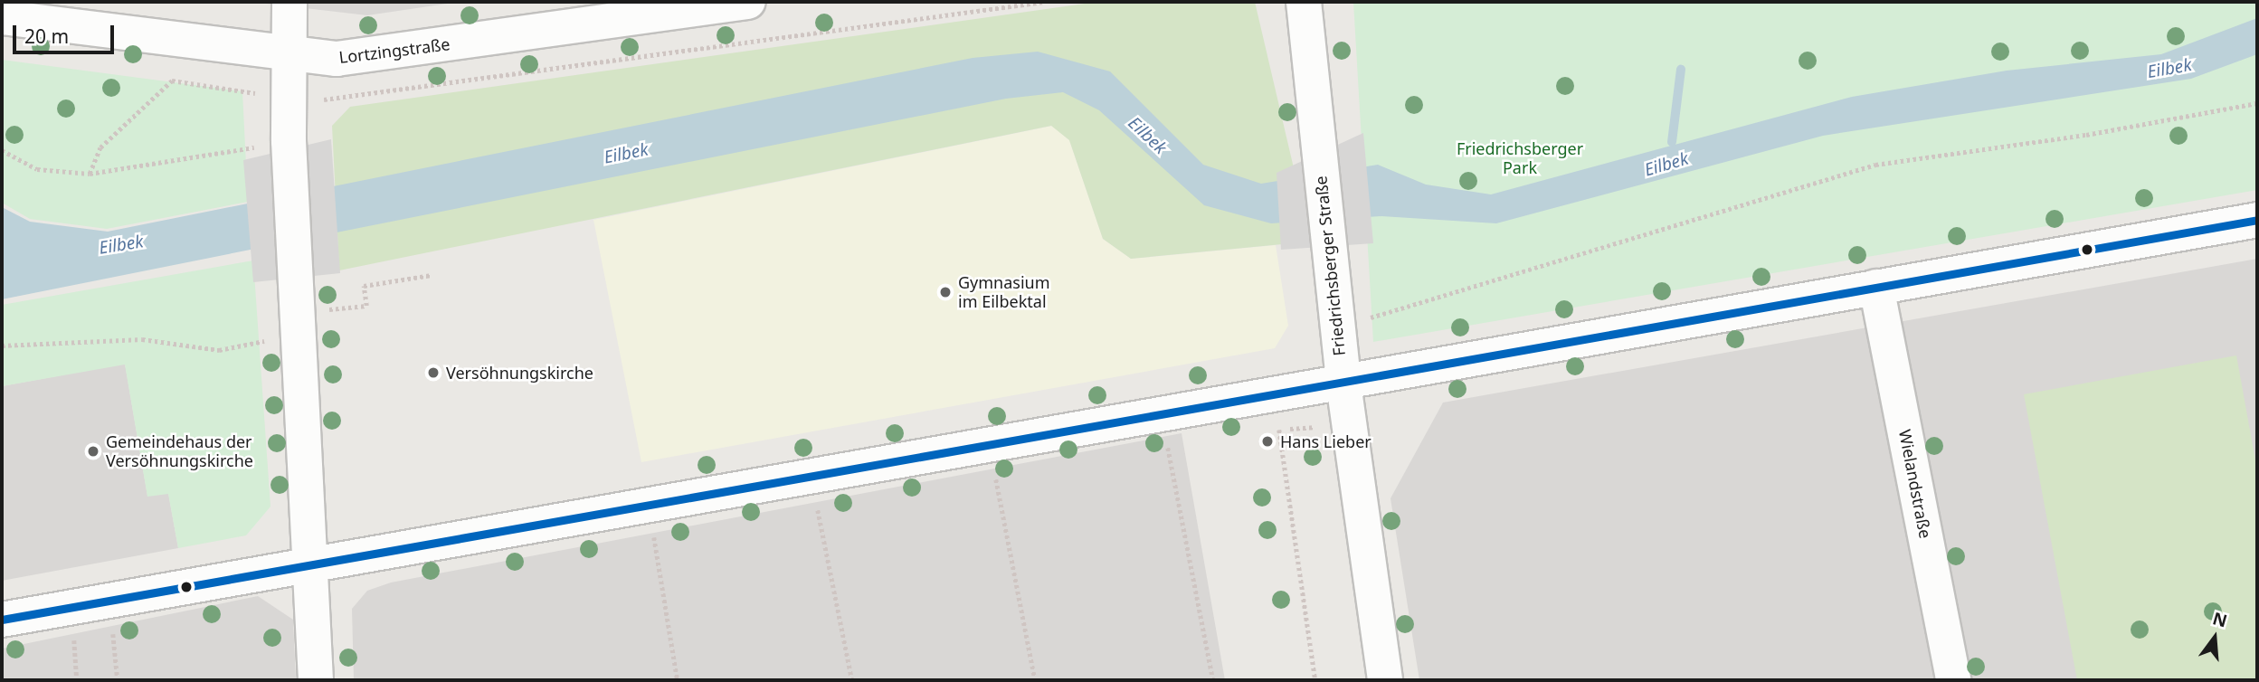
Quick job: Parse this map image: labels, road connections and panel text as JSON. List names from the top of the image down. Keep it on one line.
{"streets":{"street":["Lortzingstraße","Friedrichsberger Straße","Wielandstraße"]},"water":["Eilbek"],"parks":["Friedrichsberger Park"],"places":["Gymnasium im Eilbektal","Versöhnungskirche","Hans Lieber","Gemeindehaus der Versöhnungskirche"],"scale_bar":"20 m","north":"top"}
